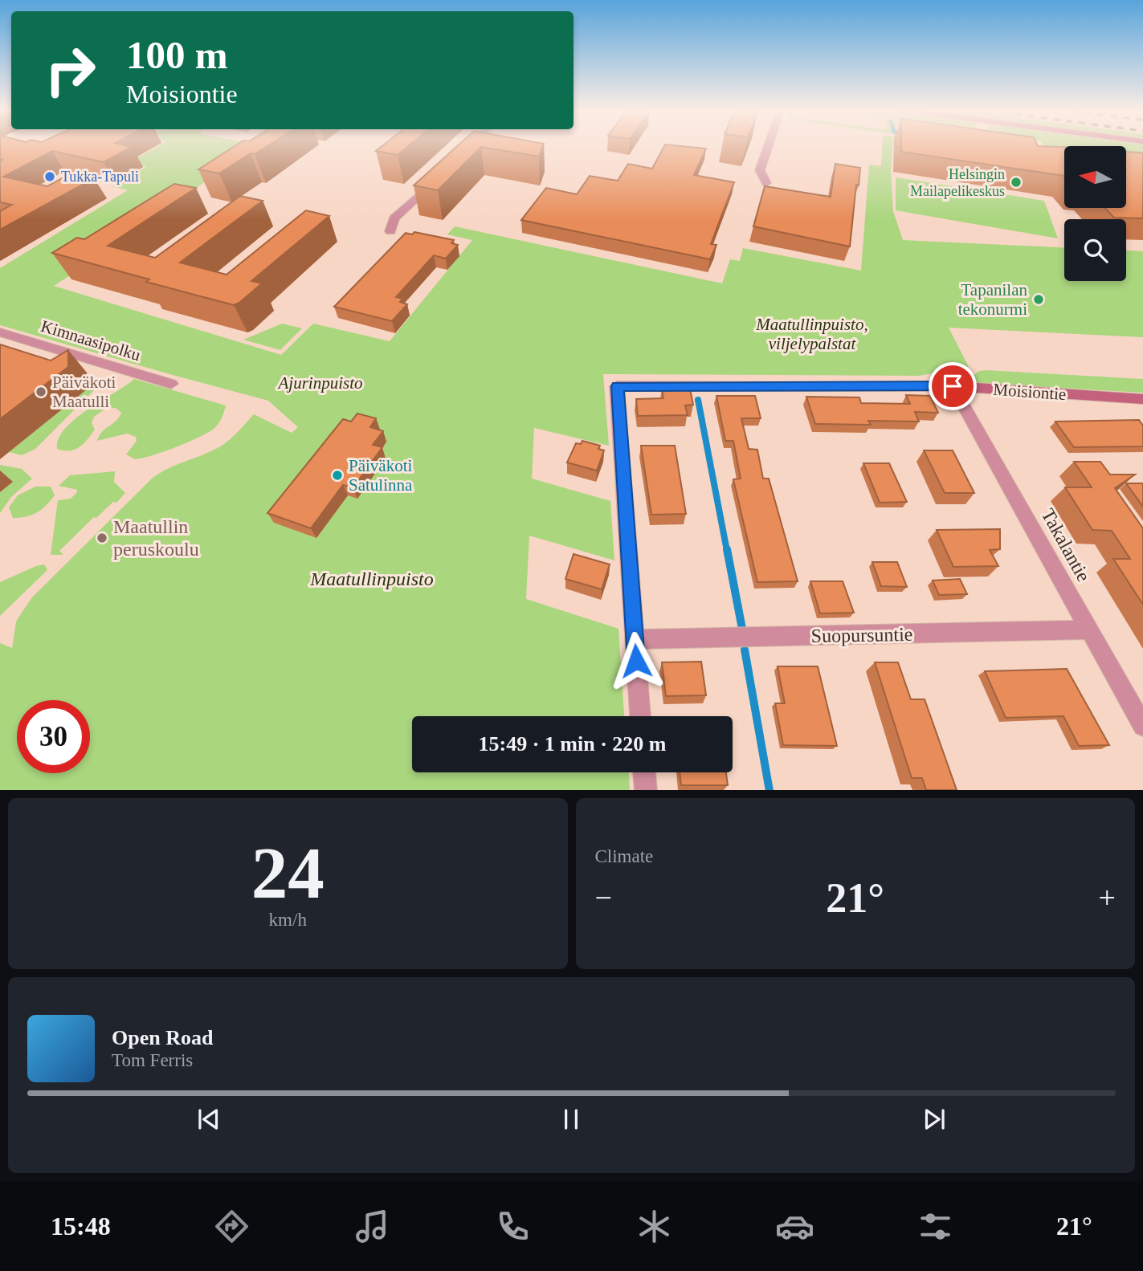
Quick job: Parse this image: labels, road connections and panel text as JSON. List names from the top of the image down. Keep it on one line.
{"streets":{"main road":["Moisiontie"],"street":["Kimnaasipolku","Takalantie","Suopursuntie"]},"crossings":[["Moisiontie","Takalantie"],["Moisiontie","Suopursuntie"],["Takalantie","Suopursuntie"]],"parks":["Maatullinpuisto, viljelypalstat","Ajurinpuisto","Maatullinpuisto"],"places":["Tukka-Tapuli","Helsingin Mailapelikeskus","Tapanilan tekonurmi","Päiväkoti Maatulli","Päiväkoti Satulinna","Maatullin peruskoulu"],"north":"left","page":{"turn":["100 m","Moisiontie"],"limit":"30","trip":"15:49 · 1 min · 220 m","tile":[["24","km/h"],"Climate"],"heat":["−","21°","+"],"song":["Open Road","Tom Ferris"],"tabs":["15:48","21°"]}}
